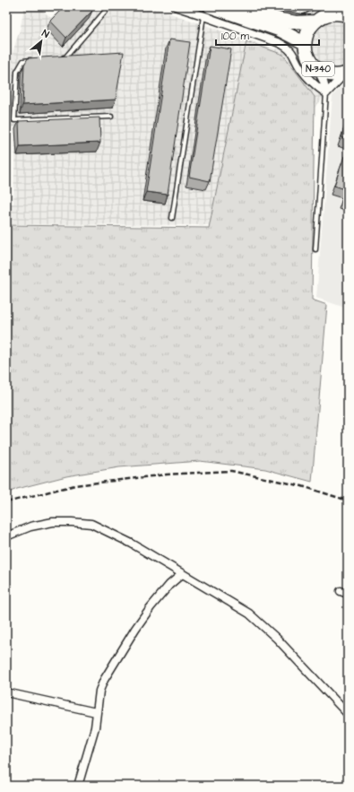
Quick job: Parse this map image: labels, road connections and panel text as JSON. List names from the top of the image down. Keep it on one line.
{"streets":{"highway":["N-340"]},"scale_bar":"100 m","north":"top right"}
